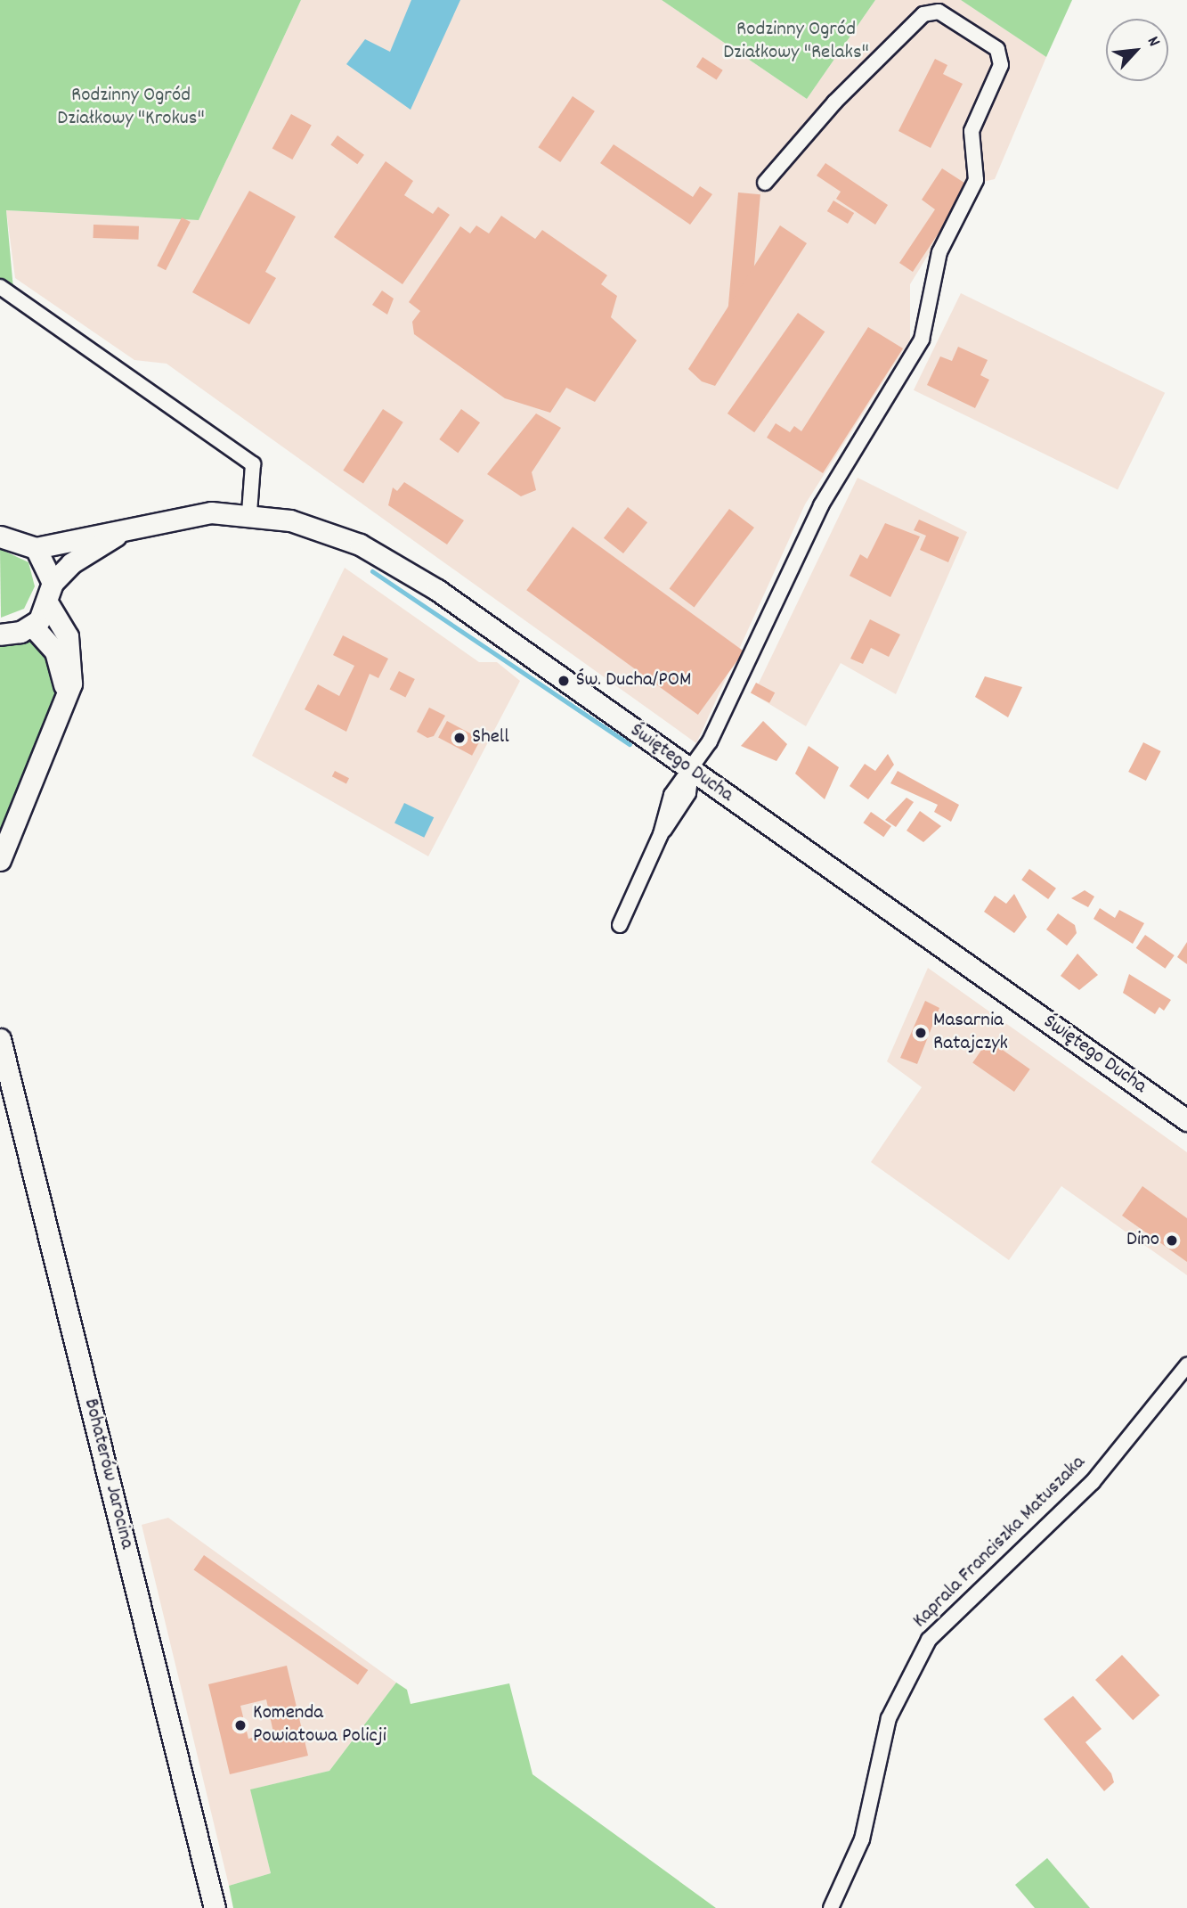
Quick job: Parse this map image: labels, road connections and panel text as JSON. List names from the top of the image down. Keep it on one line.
{"streets":{"main road":["Świętego Ducha","Bohaterów Jarocina"],"street":["Kaprala Franciszka Matuszaka"]},"parks":["Rodzinny Ogród Działkowy \"Relaks\"","Rodzinny Ogród Działkowy \"Krokus\""],"places":["Św. Ducha/POM","Shell","Masarnia Ratajczyk","Dino","Komenda Powiatowa Policji"],"north":"top right"}
